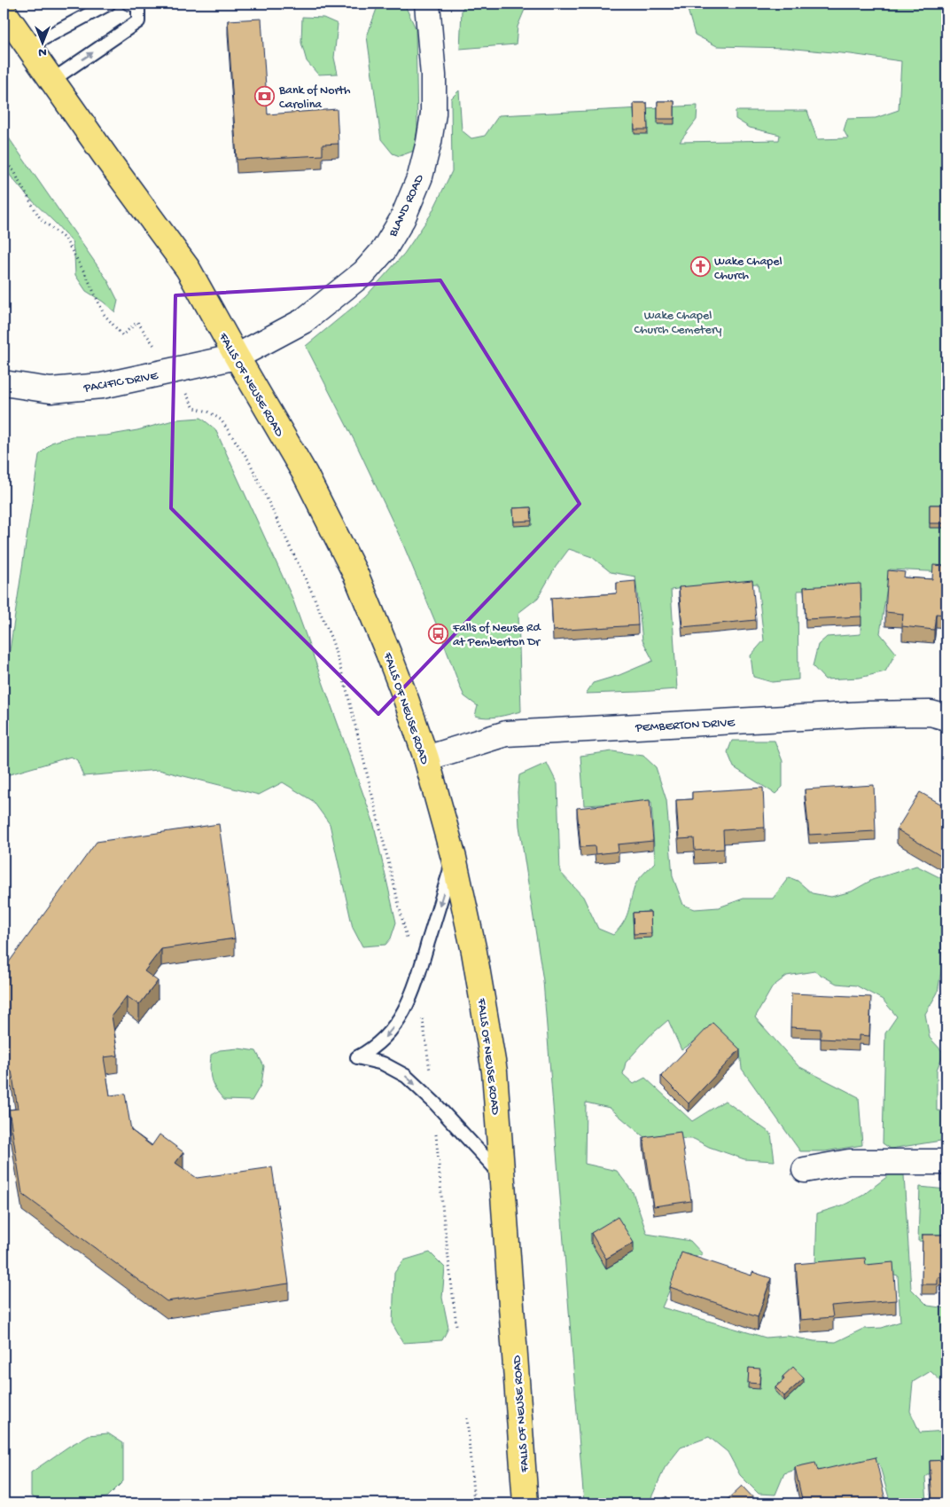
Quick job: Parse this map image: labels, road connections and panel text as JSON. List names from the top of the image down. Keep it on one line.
{"streets":{"main road":["FALLS OF NEUSE ROAD"],"street":["BLAND ROAD","PACIFIC DRIVE","PEMBERTON DRIVE"]},"crossings":[["BLAND ROAD","PACIFIC DRIVE"],["BLAND ROAD","FALLS OF NEUSE ROAD"],["PACIFIC DRIVE","FALLS OF NEUSE ROAD"],["FALLS OF NEUSE ROAD","PEMBERTON DRIVE"]],"parks":["Wake Chapel Church Cemetery"],"places":{"bank":["Bank of North Carolina"],"church":["Wake Chapel Church"],"bus stop":["Falls of Neuse Rd at Pemberton Dr"]},"north":"bottom"}
